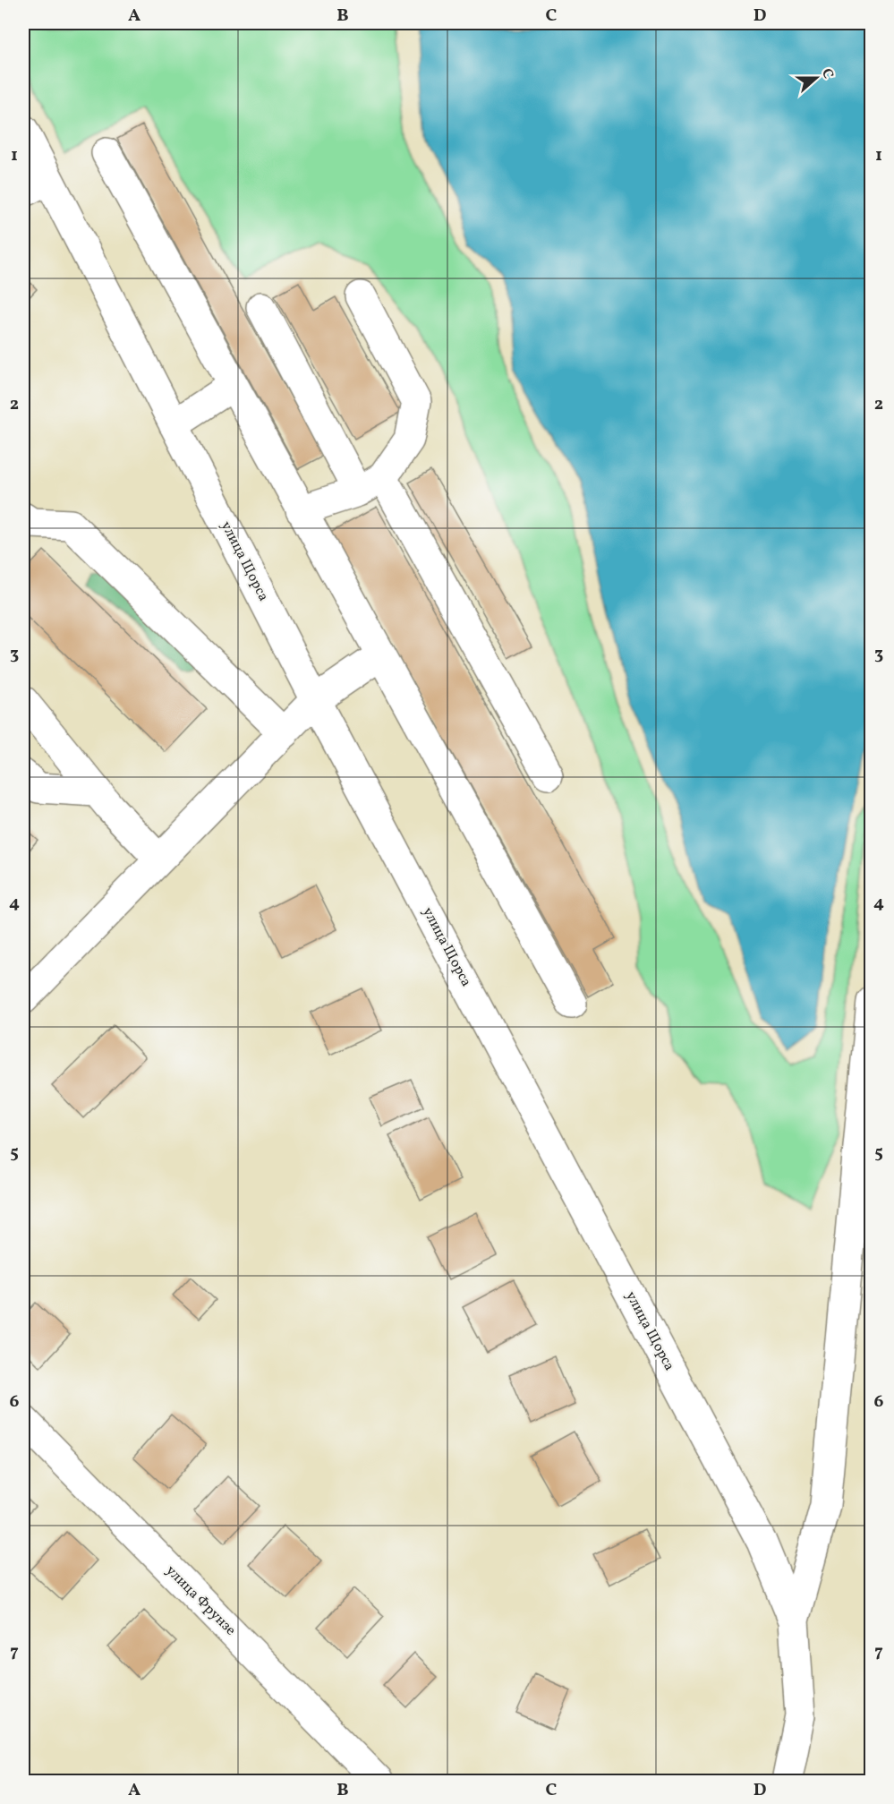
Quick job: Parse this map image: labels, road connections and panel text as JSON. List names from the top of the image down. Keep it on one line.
{"streets":{"street":["улица Щорса","улица Фрунзе"]},"north":"right","grid":{"columns":["A","B","C","D"],"rows":["1","2","3","4","5","6","7"]}}
